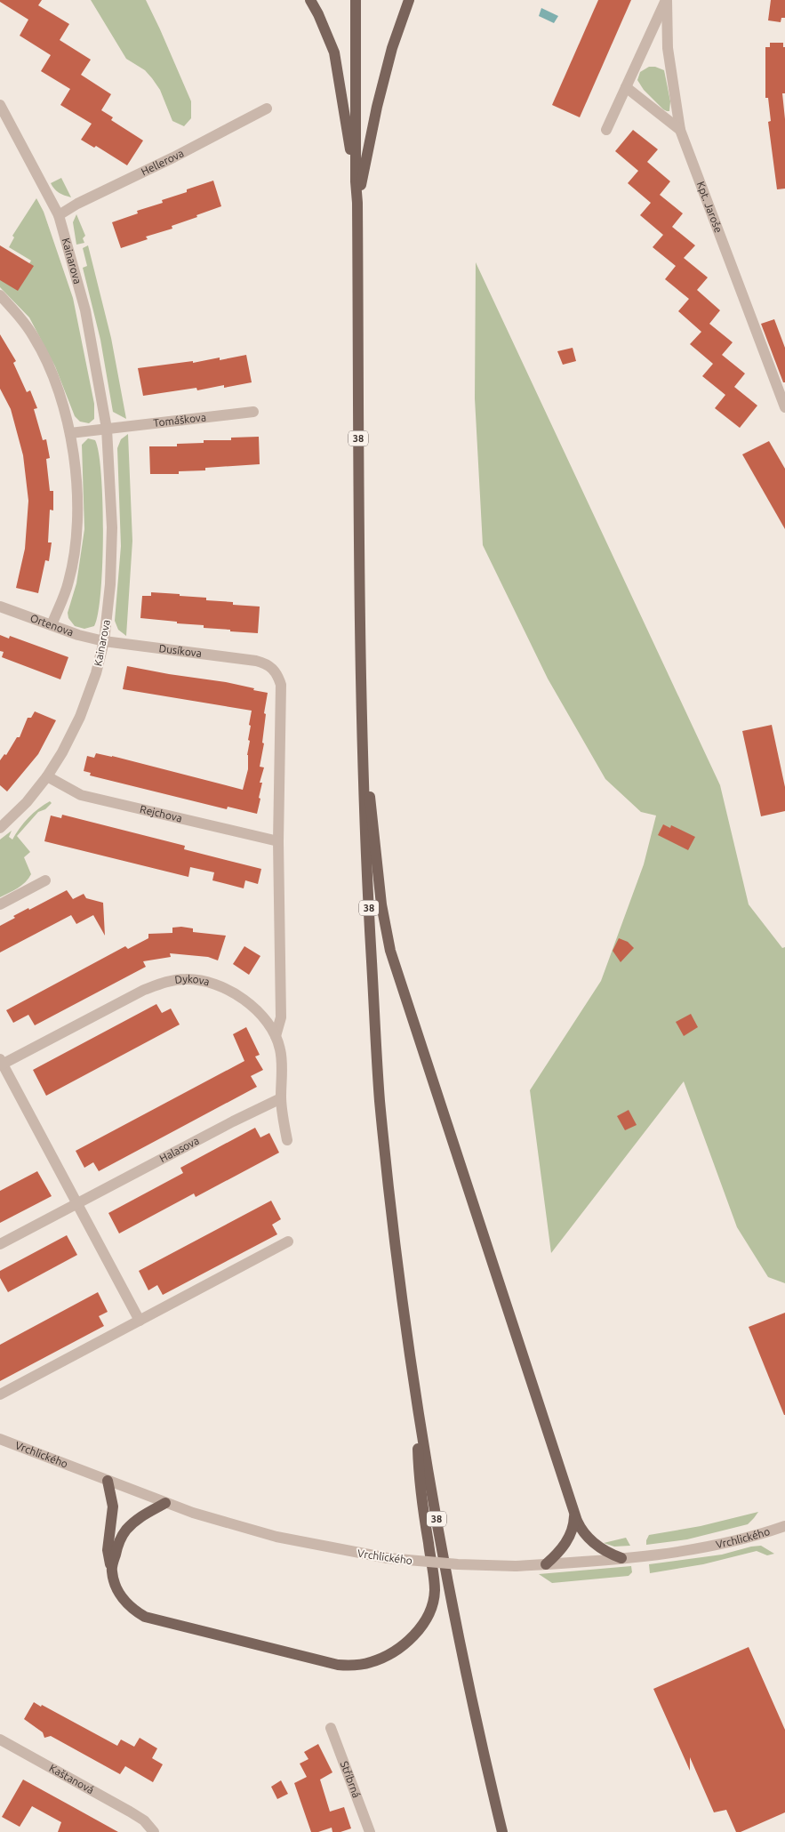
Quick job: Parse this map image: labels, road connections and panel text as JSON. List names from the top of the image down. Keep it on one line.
{"streets":{"main road":["38"],"street":["Hellerova","Kpt. Jaroše","Kainarova","Tomáškova","Ortenova","Dusíkova","Rejchova","Dykova","Halasova","Vrchlického","Kaštanová","Stříbrná"]},"crossings":[["Hellerova","Kainarova"],["Kainarova","Tomáškova"],["Kainarova","Ortenova"],["Kainarova","Dusíkova"],["Kainarova","Rejchova"],["Ortenova","Dusíkova"],["Dusíkova","Rejchova"],["Dykova","Halasova"]]}
